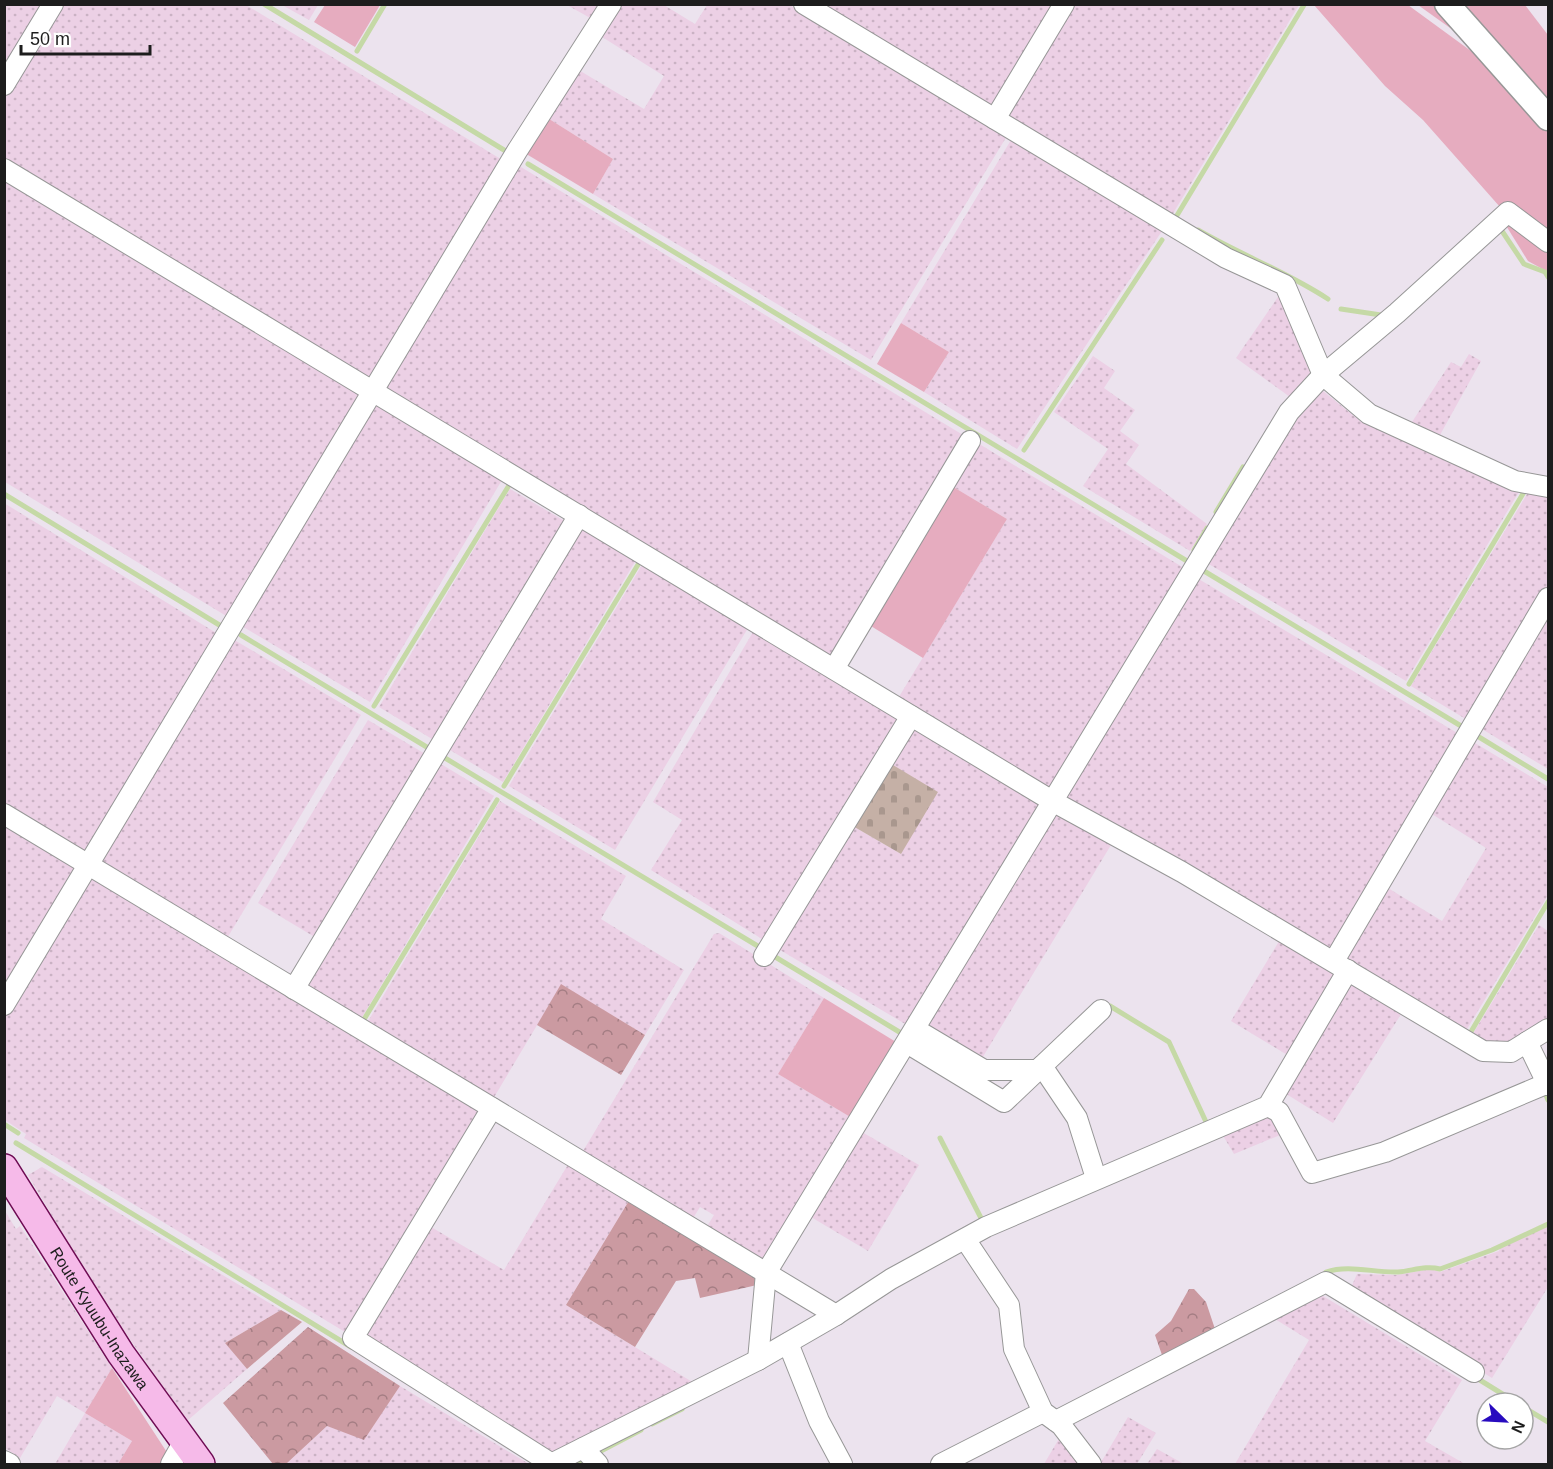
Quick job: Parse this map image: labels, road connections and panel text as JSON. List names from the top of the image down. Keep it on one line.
{"streets":{"main road":["Route Kyuubu-Inazawa"]},"scale_bar":"50 m","north":"bottom right"}
